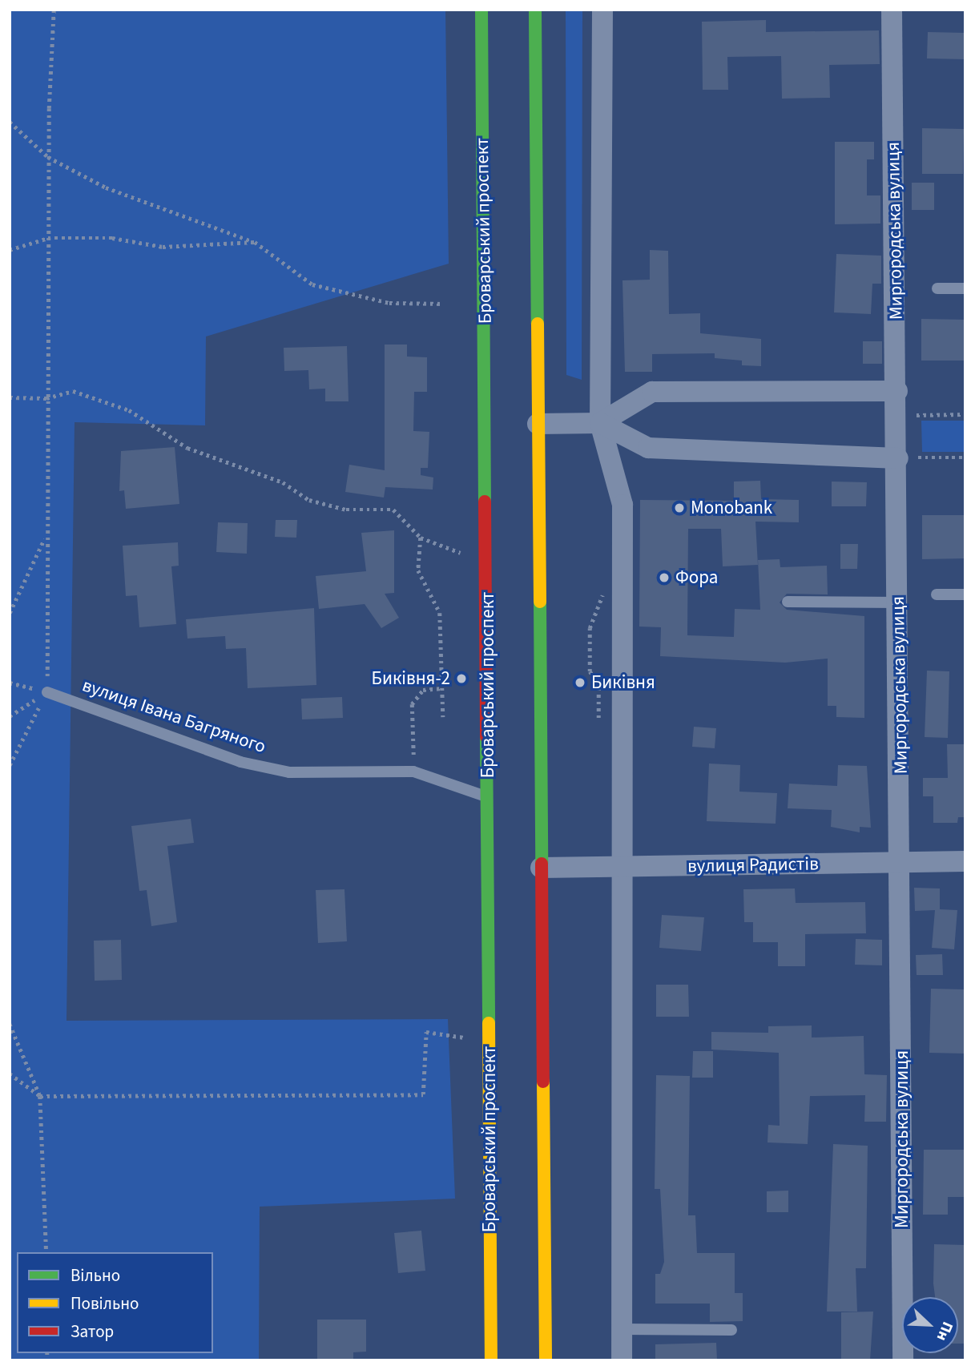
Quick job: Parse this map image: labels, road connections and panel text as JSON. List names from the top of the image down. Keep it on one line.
{"streets":{"highway":["Броварський проспект"],"street":["Миргородська вулиця","вулиця Радистів"],"lane":["вулиця Івана Багряного"]},"crossings":[["Броварський проспект","вулиця Івана Багряного"],["Миргородська вулиця","вулиця Радистів"]],"places":["Monobank","Фора","Бикiвня-2","Бикiвня"],"legend":["Вільно","Повільно","Затор"],"north":"bottom right"}
